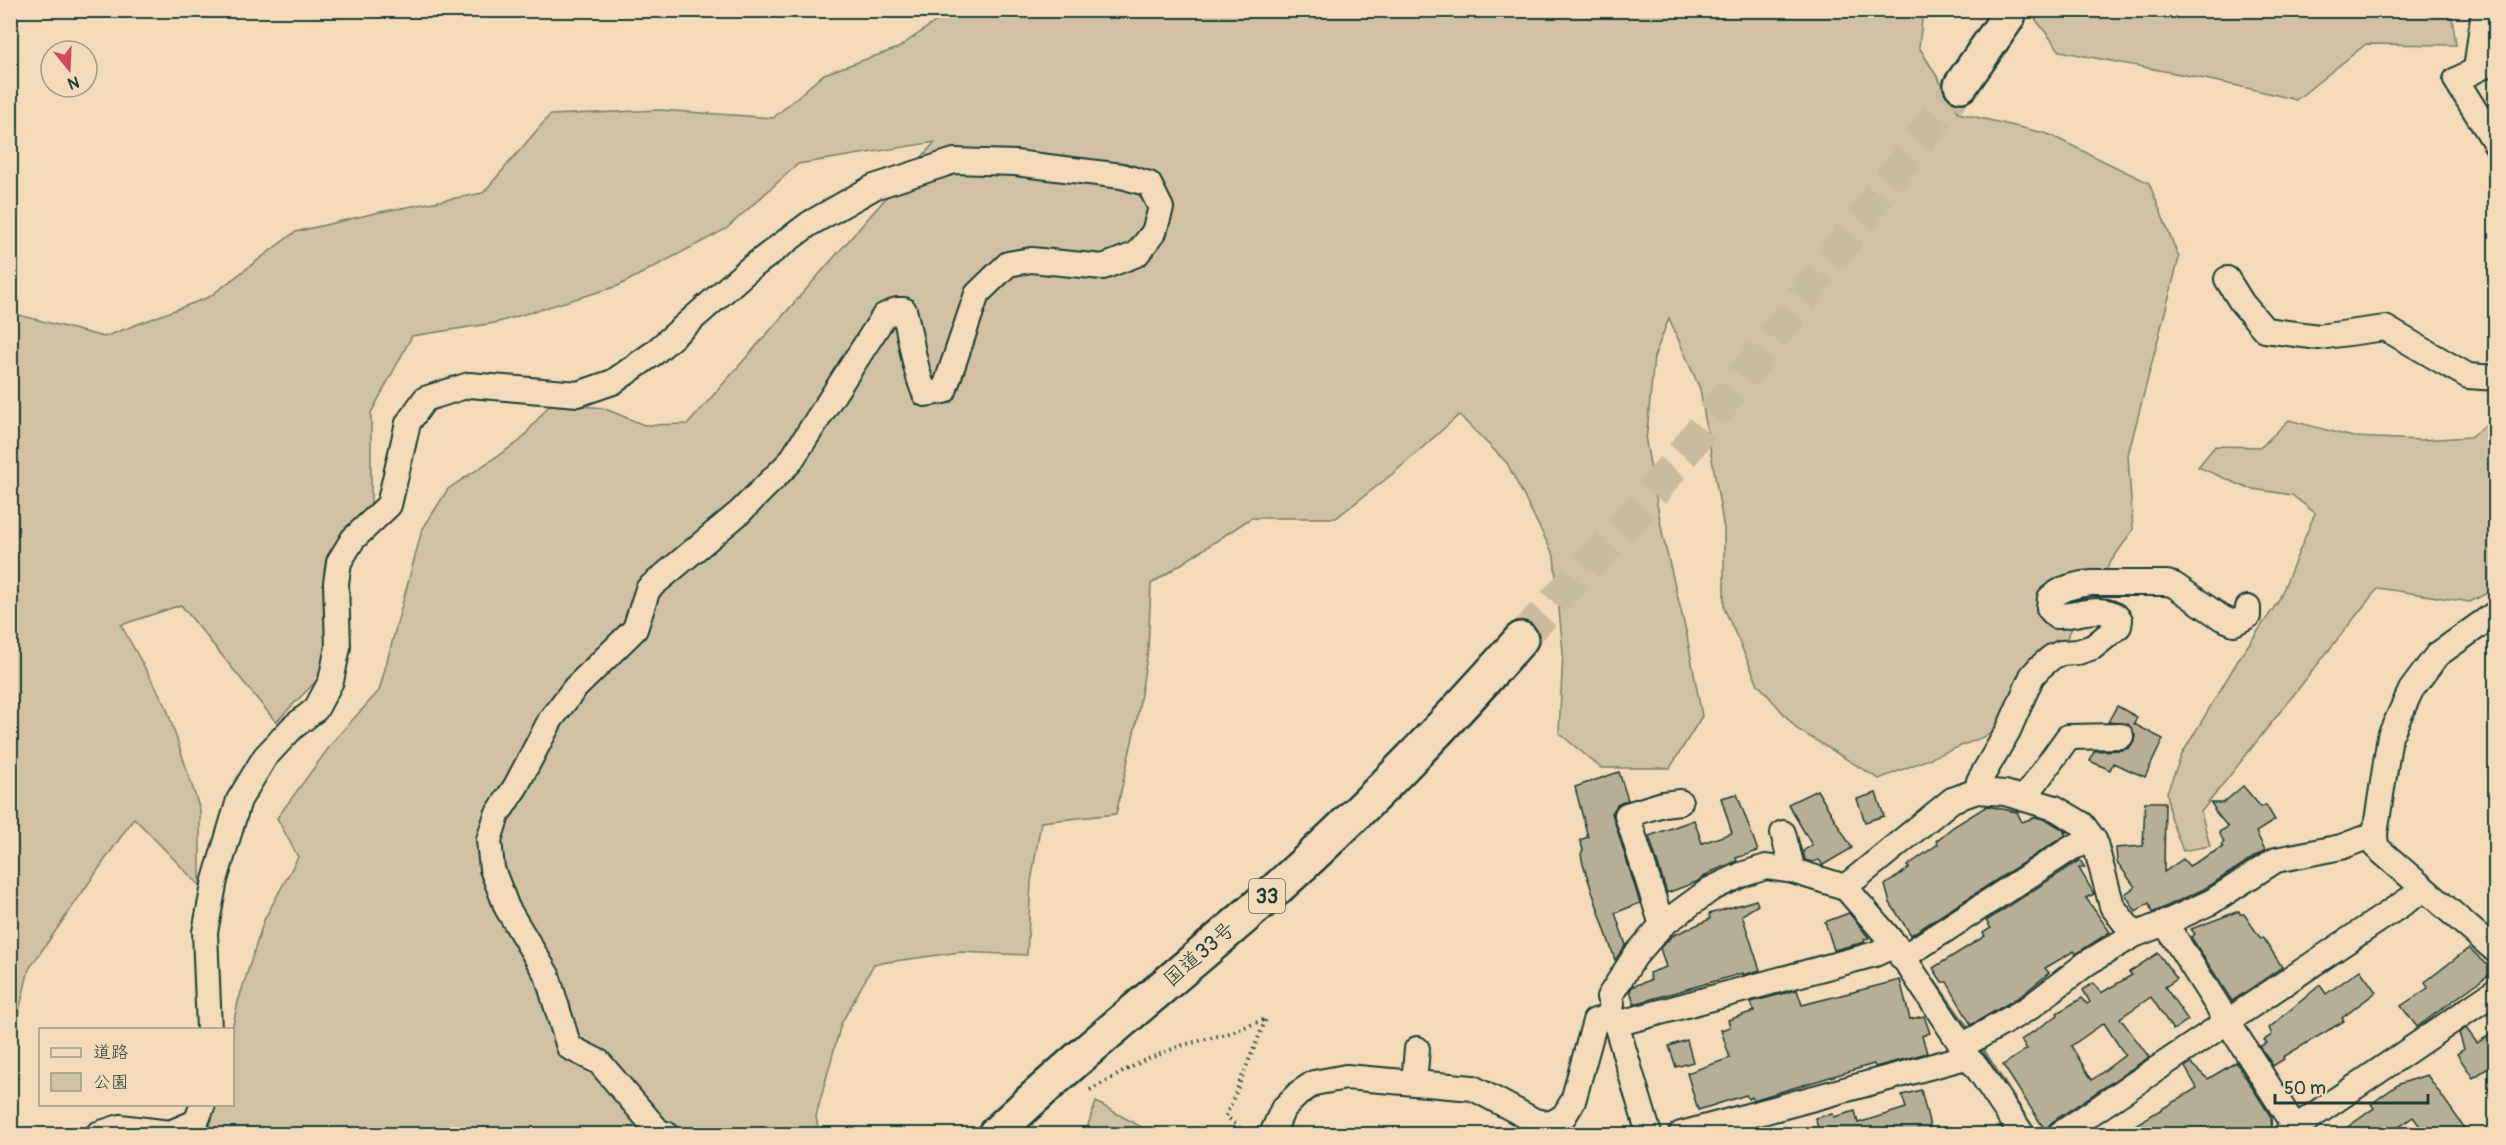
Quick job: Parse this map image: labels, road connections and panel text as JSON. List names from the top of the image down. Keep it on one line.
{"streets":{"highway":["33","国道33号"]},"legend":["道路","公園"],"scale_bar":"50 m","north":"bottom"}
